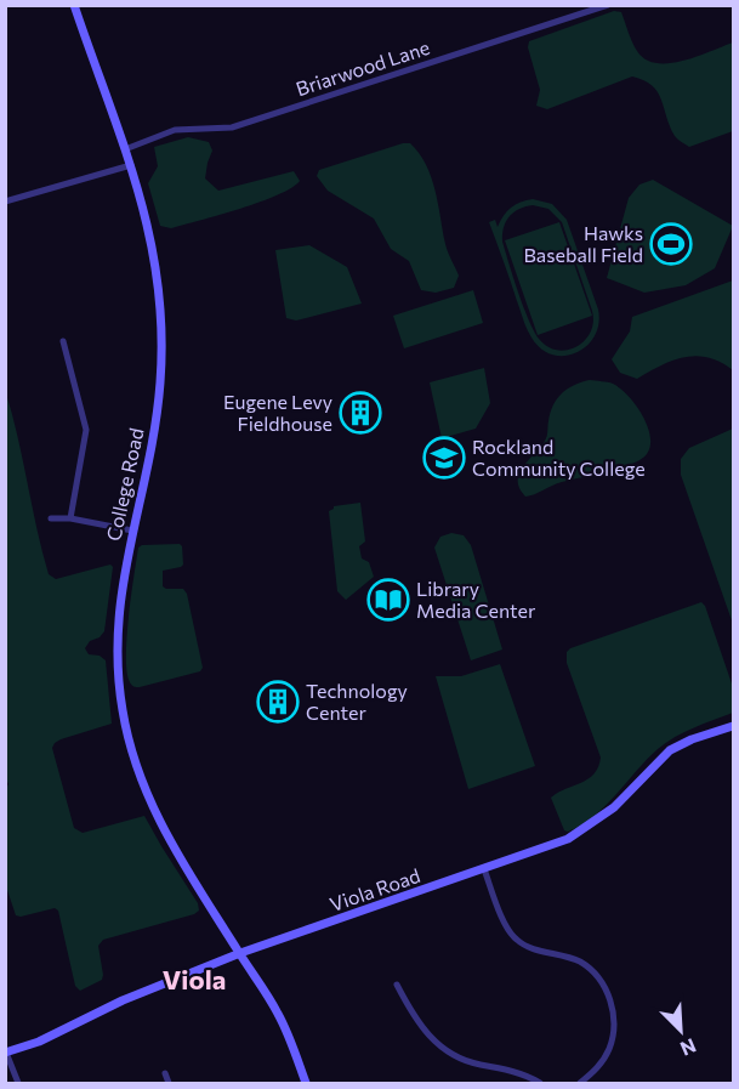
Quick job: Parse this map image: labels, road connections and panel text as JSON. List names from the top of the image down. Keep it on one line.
{"streets":{"street":["Briarwood Lane","College Road","Viola Road"]},"crossings":[["Briarwood Lane","College Road"],["College Road","Viola Road"]],"districts":["Viola"],"places":{"sports":["Hawks Baseball Field"],"building":["Eugene Levy Fieldhouse","Technology Center"],"school or university":["Rockland Community College"],"library":["Library Media Center"]},"north":"bottom right"}
